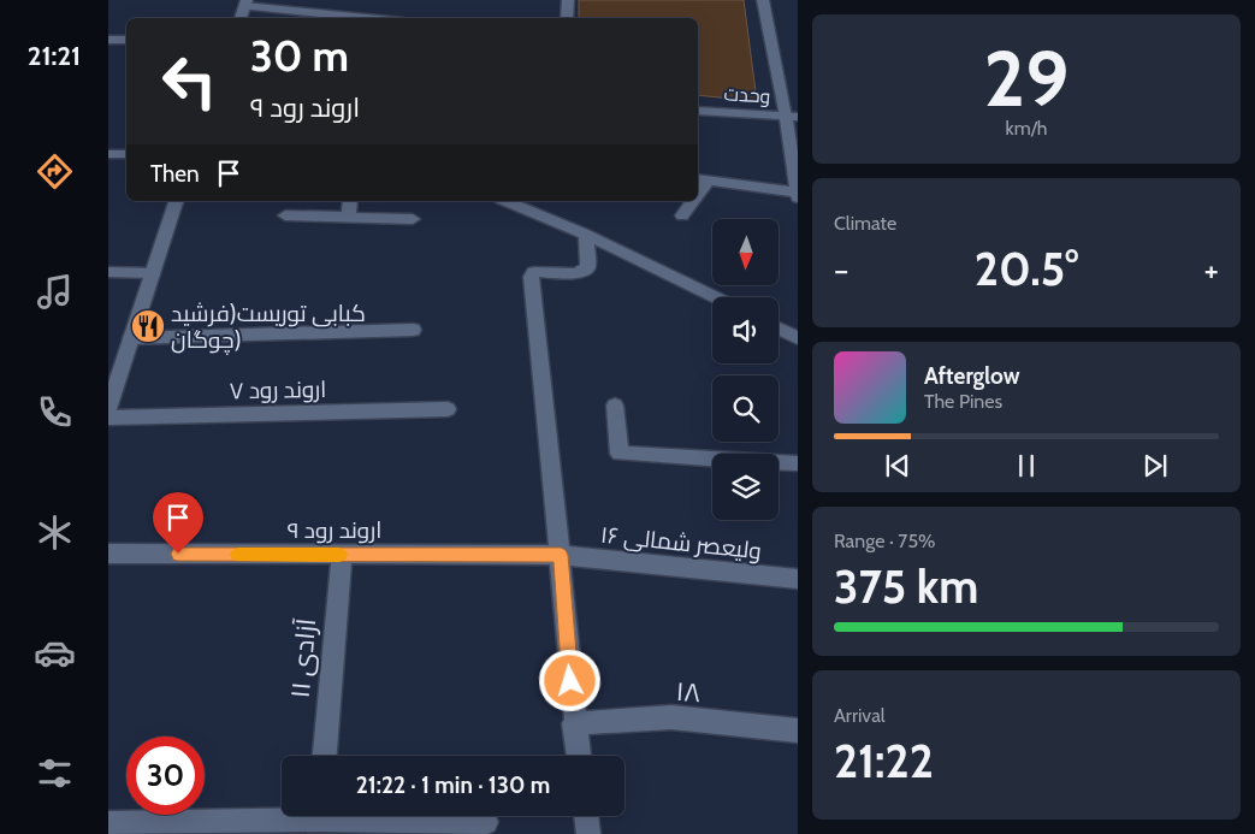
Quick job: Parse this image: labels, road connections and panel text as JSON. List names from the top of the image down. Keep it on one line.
{"streets":{"street":["وحدت","اروند رود ۷","اروند رود ۹","ولیعصر شمالی ۱۶","آزادی ۱۱","۱۸"]},"crossings":[["اروند رود ۹","ولیعصر شمالی ۱۶"],["اروند رود ۹","آزادی ۱۱"]],"places":{"restaurant":["کبابی توریست(فرشید چوگان)"]},"north":"bottom","page":{"tabs":"21:21","tile":[["29","km/h"],"Climate",["Range · 75%","375 km"],["Arrival","21:22"]],"turn":["30 m","اروند رود ۹"],"then":"Then","heat":["−","20.5°","+"],"song":["Afterglow","The Pines"],"limit":"30","trip":"21:22 · 1 min · 130 m"}}
